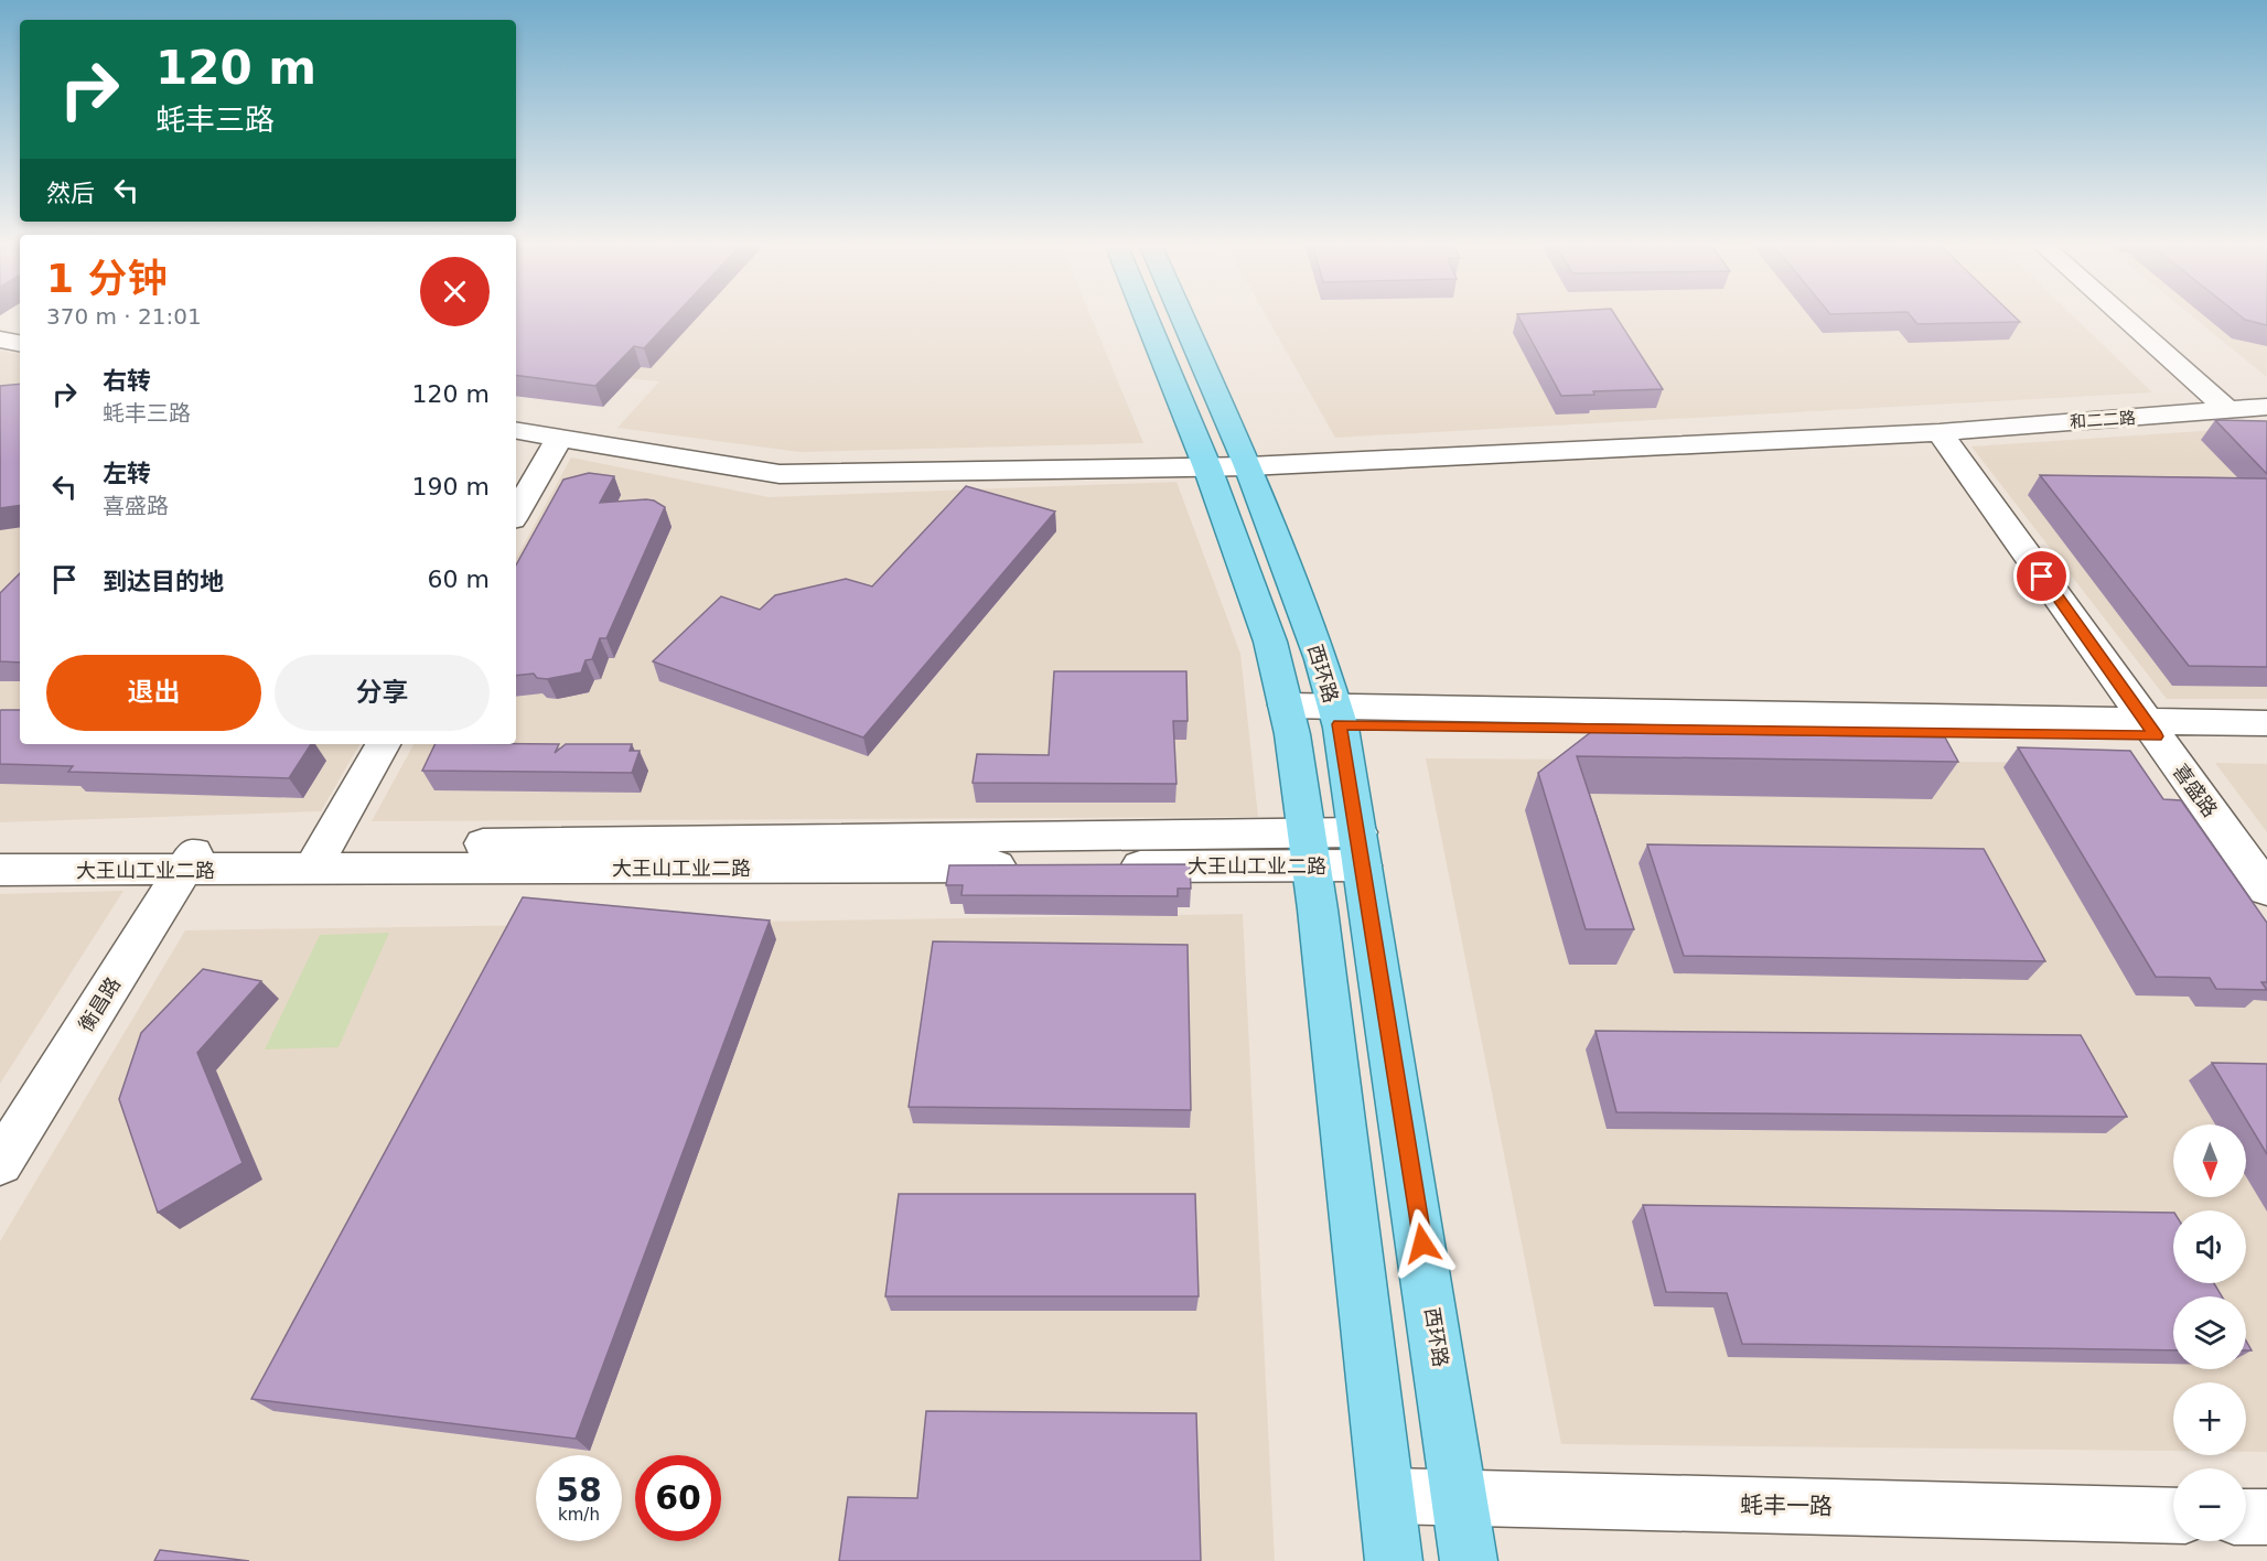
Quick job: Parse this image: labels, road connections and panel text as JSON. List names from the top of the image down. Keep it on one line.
{"streets":{"main road":["西环路"],"street":["和二二路","喜盛路","大王山工业二路","衡昌路","蚝丰一路"]},"crossings":[["和二二路","西环路"],["和二二路","喜盛路"],["西环路","大王山工业二路"],["西环路","蚝丰一路"],["大王山工业二路","衡昌路"]],"north":"bottom","page":{"turn":["120 m","蚝丰三路"],"then":"然后","heading":["1 分钟","370 m · 21:01"],"list":[{"name":"右转","note":"蚝丰三路","value":"120 m"},{"name":"左转","note":"喜盛路","value":"190 m"},{"name":"到达目的地","value":"60 m"}],"buttons":["退出","分享"],"map_buttons":["+","−"],"speed":"58 km/h","limit":"60"}}
